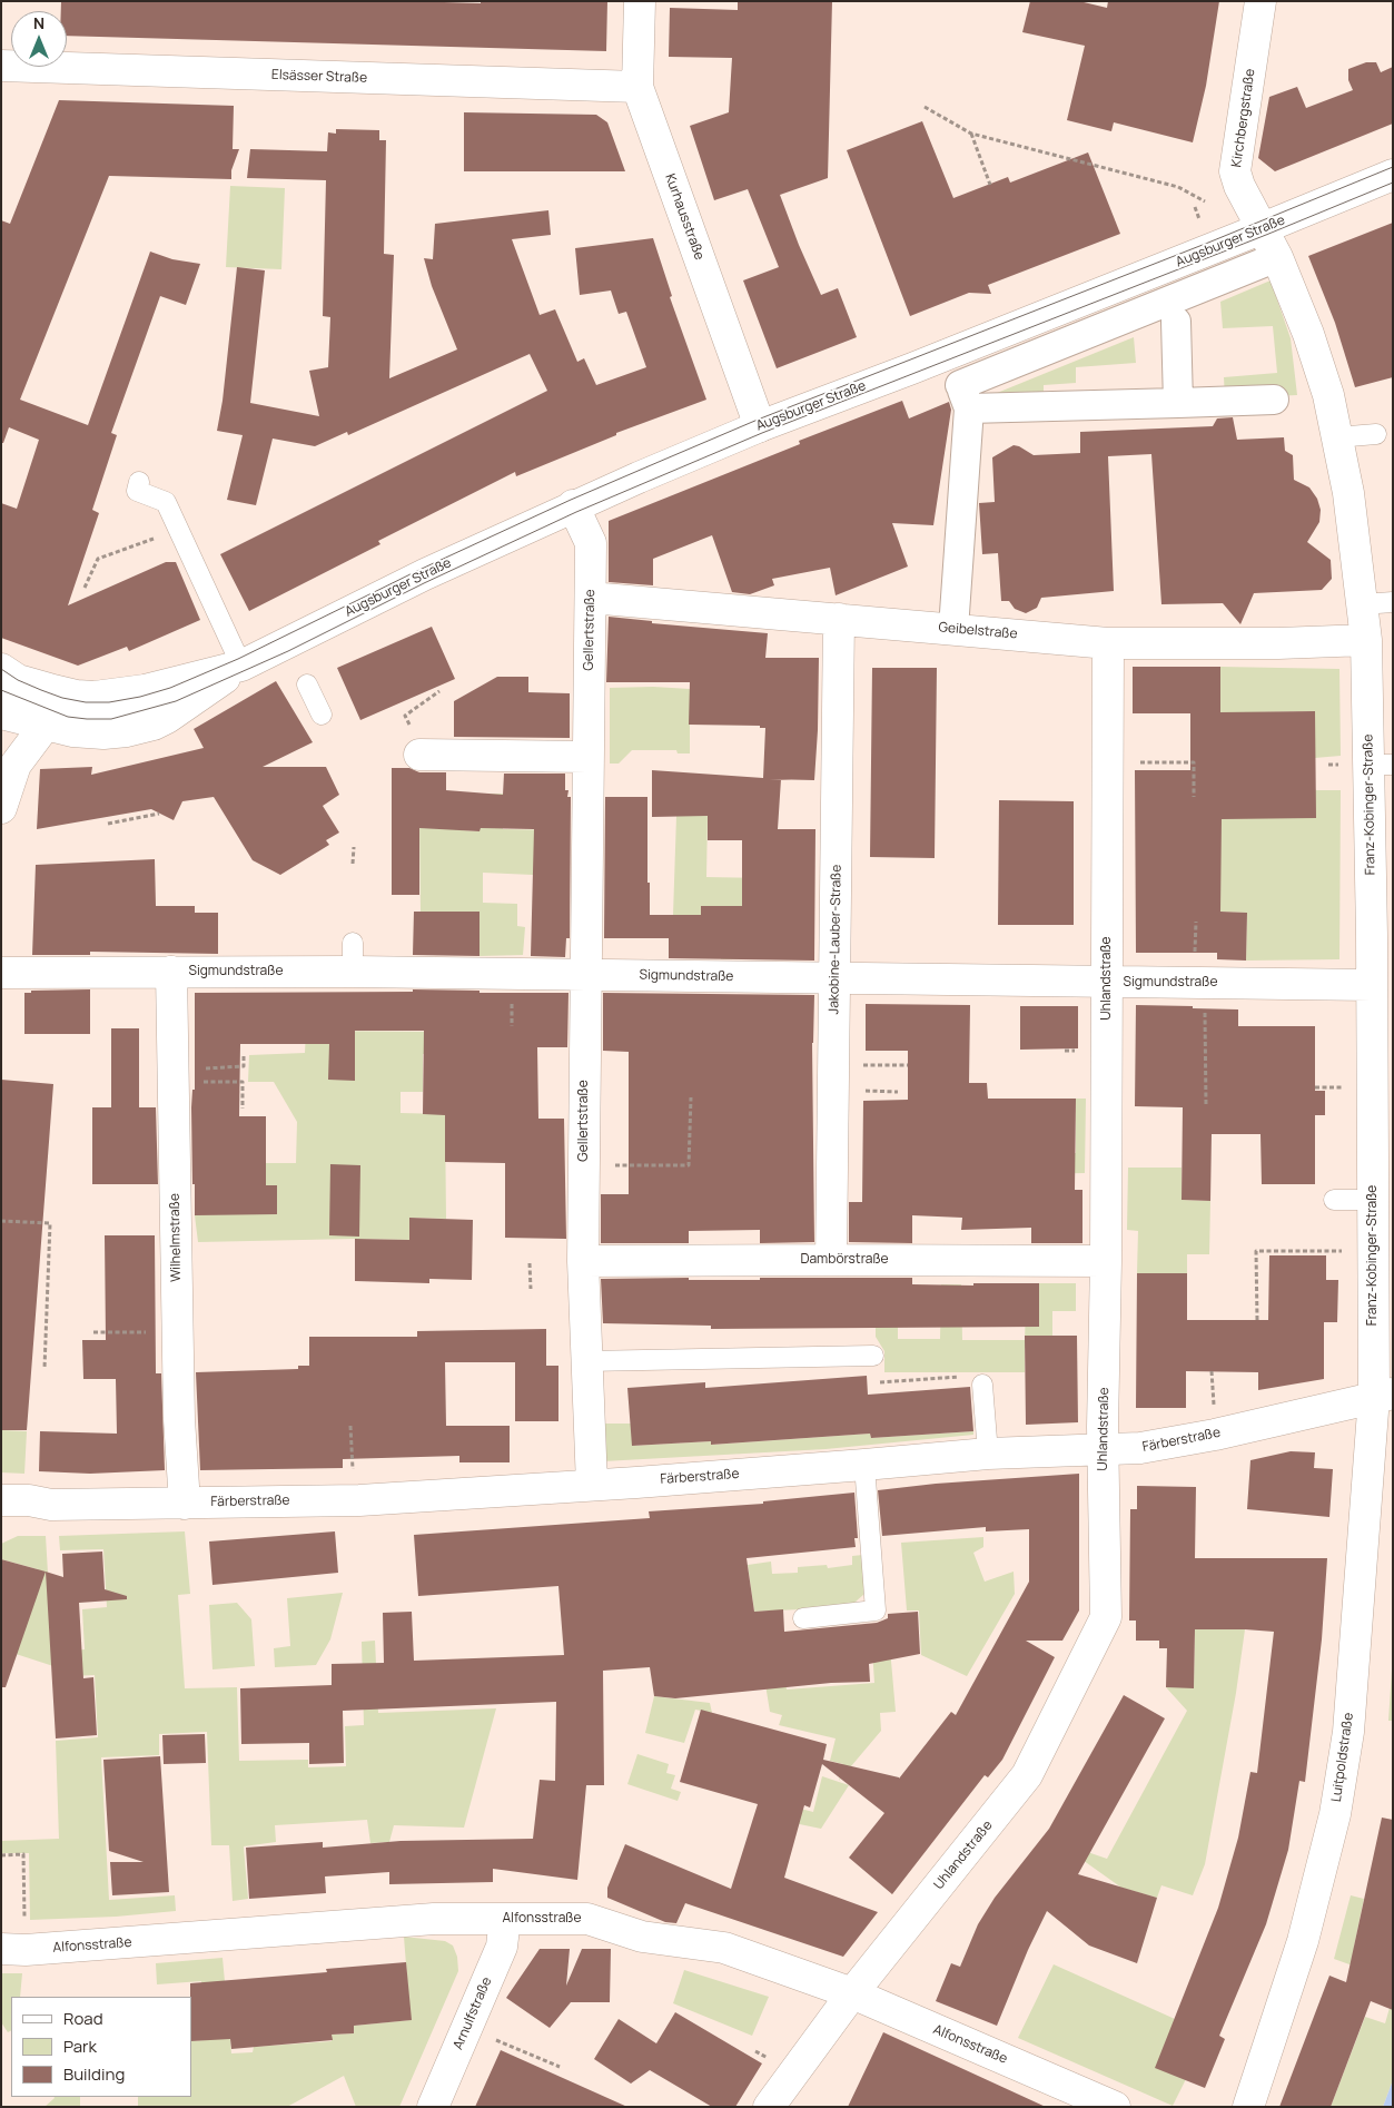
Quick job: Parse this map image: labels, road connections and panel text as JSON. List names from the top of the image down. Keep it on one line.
{"streets":{"street":["Elsässer Straße","Kirchbergstraße","Kurhausstraße","Augsburger Straße","Gellertstraße","Geibelstraße","Franz-Kobinger-Straße","Jakobine-Lauber-Straße","Sigmundstraße","Uhlandstraße","Wilhelmstraße","Dambörstraße","Färberstraße","Luitpoldstraße","Alfonsstraße","Arnulfstraße"]},"crossings":[["Elsässer Straße","Kurhausstraße"],["Kirchbergstraße","Augsburger Straße"],["Kirchbergstraße","Franz-Kobinger-Straße"],["Kurhausstraße","Augsburger Straße"],["Augsburger Straße","Gellertstraße"],["Augsburger Straße","Franz-Kobinger-Straße"],["Gellertstraße","Geibelstraße"],["Gellertstraße","Sigmundstraße"],["Gellertstraße","Dambörstraße"],["Gellertstraße","Färberstraße"],["Geibelstraße","Franz-Kobinger-Straße"],["Geibelstraße","Jakobine-Lauber-Straße"],["Geibelstraße","Uhlandstraße"],["Franz-Kobinger-Straße","Sigmundstraße"],["Franz-Kobinger-Straße","Färberstraße"],["Franz-Kobinger-Straße","Luitpoldstraße"],["Jakobine-Lauber-Straße","Sigmundstraße"],["Jakobine-Lauber-Straße","Dambörstraße"],["Sigmundstraße","Uhlandstraße"],["Sigmundstraße","Wilhelmstraße"],["Uhlandstraße","Dambörstraße"],["Uhlandstraße","Färberstraße"],["Uhlandstraße","Alfonsstraße"],["Wilhelmstraße","Färberstraße"],["Färberstraße","Luitpoldstraße"],["Alfonsstraße","Arnulfstraße"]],"legend":["Road","Park","Building"],"north":"top"}
